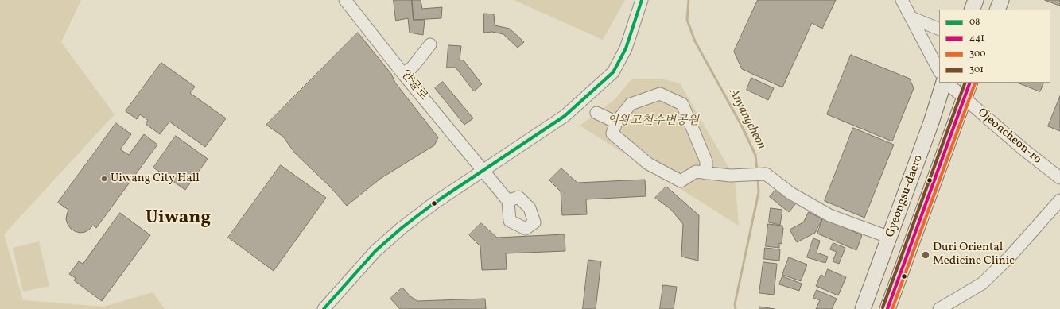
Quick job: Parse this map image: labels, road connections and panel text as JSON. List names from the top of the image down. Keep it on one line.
{"streets":{"main road":["Gyeongsu-daero"],"street":["안골로","Ojeoncheon-ro"]},"crossings":[["Ojeoncheon-ro","Gyeongsu-daero"]],"districts":["Uiwang"],"water":["Anyangcheon"],"parks":["의왕고천수변공원"],"places":["Uiwang City Hall","Duri Oriental Medicine Clinic"],"lines":["transit line 08","transit line 441","transit line 301","transit line 300"],"legend":["08","441","300","301"]}
